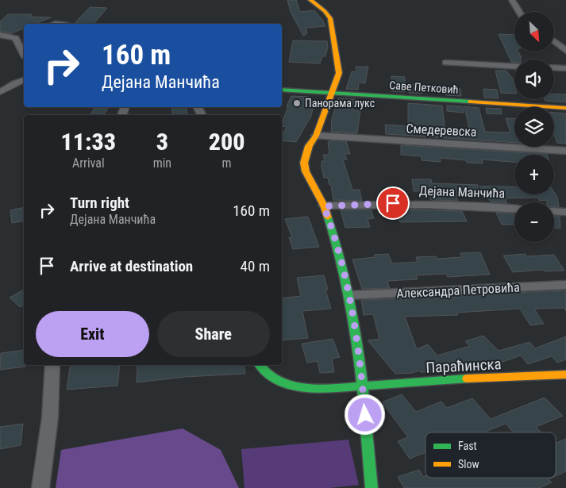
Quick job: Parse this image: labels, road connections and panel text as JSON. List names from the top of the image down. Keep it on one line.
{"streets":{"street":["Саве Петковић","Смедеревска","Дејана Манчића","Александра Петровића","Параћинска"]},"places":["Панорама лукс"],"legend":["Fast","Slow"],"north":"bottom right","page":{"map_buttons":["+","−"],"turn":["160 m","Дејана Манчића"],"eta":["11:33","Arrival","3","min","200","m"],"list":[{"name":"Turn right","note":"Дејана Манчића","value":"160 m"},{"name":"Arrive at destination","value":"40 m"}],"buttons":["Exit","Share"]}}
